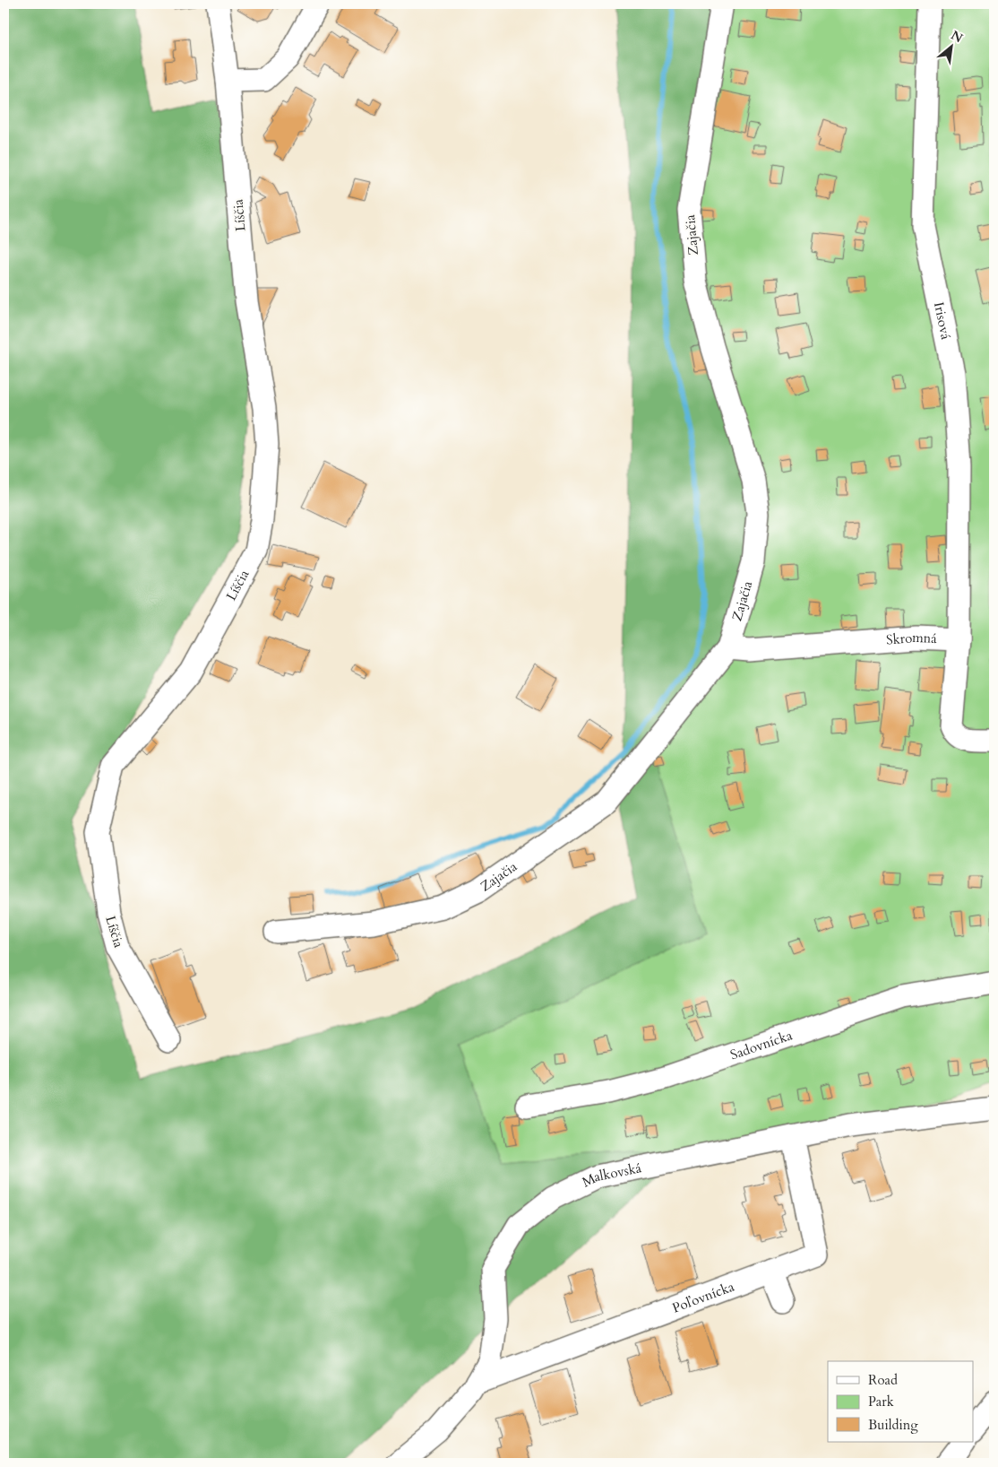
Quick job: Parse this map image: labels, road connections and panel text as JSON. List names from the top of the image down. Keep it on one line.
{"streets":{"street":["Líščia","Zajačia","Irisová","Skromná","Sadovnícka","Malkovská","Poľovnícka"]},"crossings":[["Zajačia","Skromná"],["Irisová","Skromná"],["Malkovská","Poľovnícka"]],"legend":["Road","Park","Building"],"north":"top right"}
